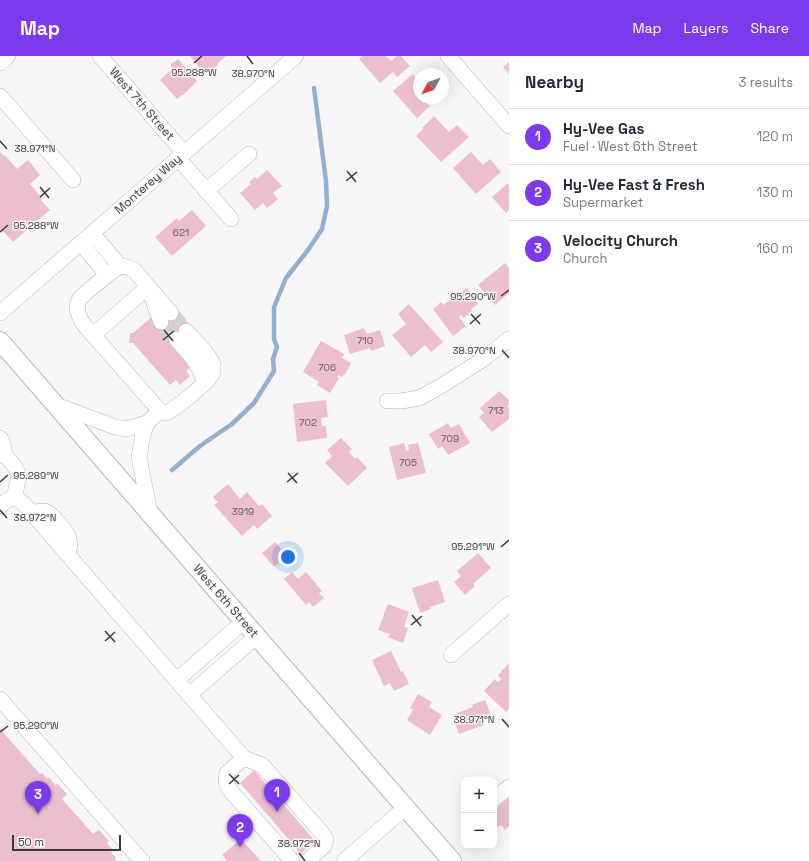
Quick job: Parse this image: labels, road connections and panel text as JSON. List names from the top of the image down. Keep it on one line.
{"streets":{"main road":["West 6th Street"],"street":["West 7th Street","Monterey Way"]},"crossings":[["West 7th Street","Monterey Way"]],"house_numbers":["621","710","706","713","702","709","705","3919"],"scale_bar":"50 m","north":"bottom left","page":{"header":"Map","nav":["Map","Layers","Share"],"heading":["Nearby","3 results"],"list":[{"mark":"1","name":"Hy-Vee Gas","note":"Fuel · West 6th Street","value":"120 m"},{"mark":"2","name":"Hy-Vee Fast & Fresh","note":"Supermarket","value":"130 m"},{"mark":"3","name":"Velocity Church","note":"Church","value":"160 m"}],"map_buttons":["+","−"],"pins":["1","3","2"],"scale":"50 m"},"coordinates":["95.288°W","38.970°N","38.971°N","95.290°W","95.289°W","38.972°N","95.291°W"]}
